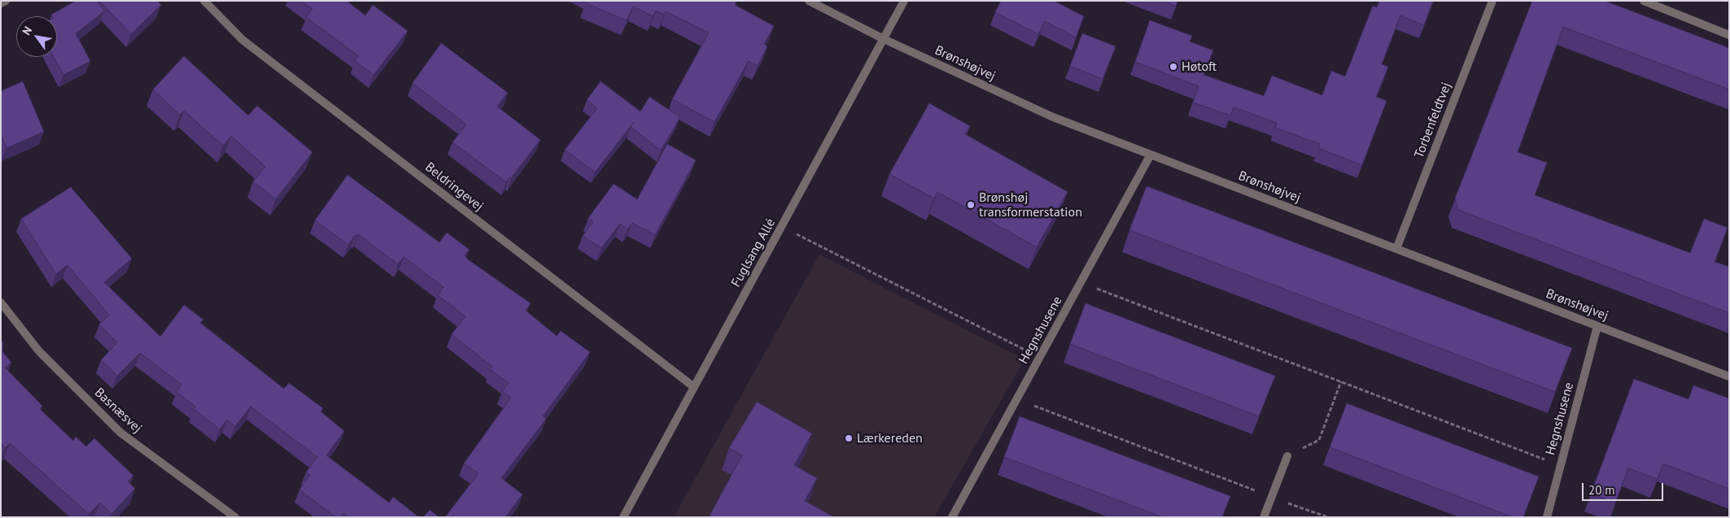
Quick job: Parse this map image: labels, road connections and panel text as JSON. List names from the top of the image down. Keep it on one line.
{"streets":{"street":["Brønshøjvej","Torbenfeldtvej","Beldringevej","Fuglsang Allé","Hegnshusene","Basnæsvej"]},"crossings":[["Brønshøjvej","Torbenfeldtvej"],["Brønshøjvej","Fuglsang Allé"],["Brønshøjvej","Hegnshusene"],["Beldringevej","Fuglsang Allé"]],"places":["Høtoft","Brønshøj transformerstation","Lærkereden"],"scale_bar":"20 m","north":"top left"}
